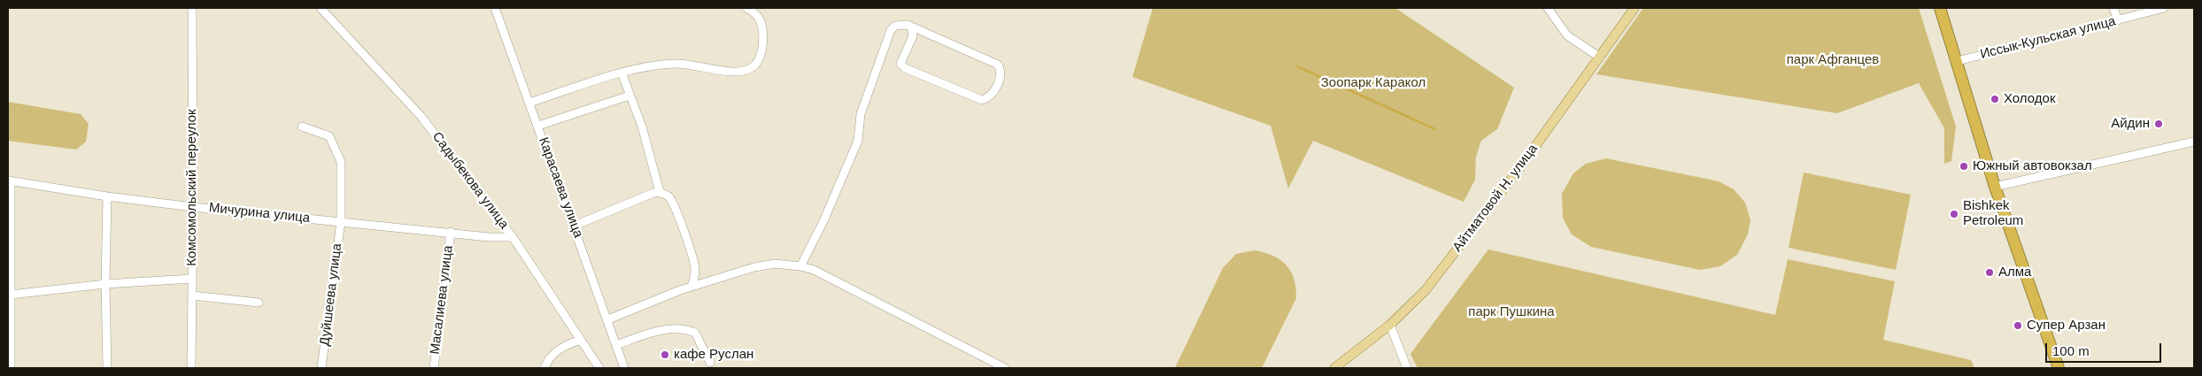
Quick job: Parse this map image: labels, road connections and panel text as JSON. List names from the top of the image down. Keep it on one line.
{"streets":{"main road":["Айтматовой Н. улица"],"street":["Иссык-Кульская улица","Садыбекова улица","Комсомольский переулок","Карасаева улица","Мичурина улица","Дуйшеева улица","Масалиева улица"]},"crossings":[["Садыбекова улица","Мичурина улица"],["Комсомольский переулок","Мичурина улица"],["Мичурина улица","Дуйшеева улица"],["Мичурина улица","Масалиева улица"]],"parks":["парк Афганцев","Зоопарк Каракол","парк Пушкина"],"places":["Холодок","Айдин","Южный автовокзал","Bishkek Petroleum","Алма","Супер Арзан","кафе Руслан"],"scale_bar":"100 m"}
